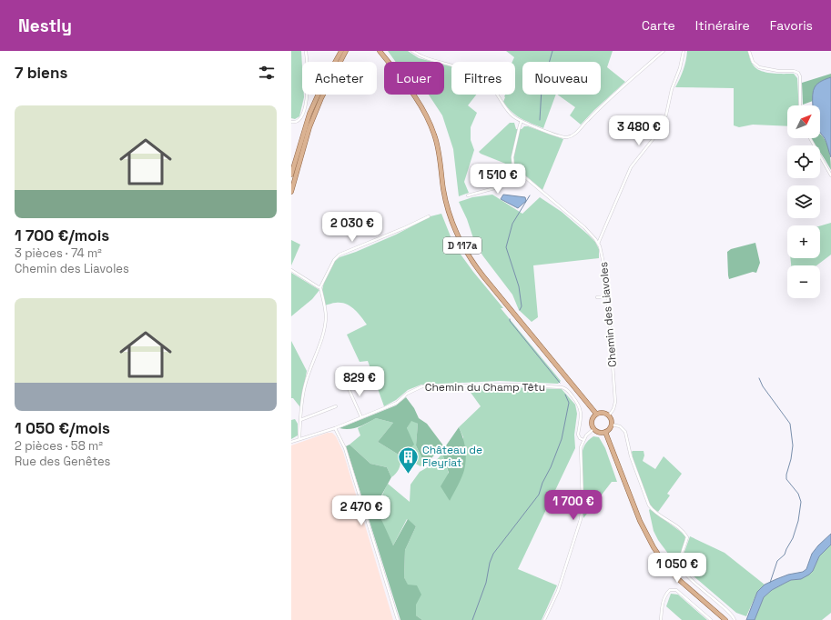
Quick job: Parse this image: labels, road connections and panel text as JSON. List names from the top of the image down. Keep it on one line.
{"streets":{"main road":["D 117a"],"street":["Chemin des Liavoles","Chemin du Champ Têtu"]},"crossings":[["D 117a","Chemin des Liavoles"]],"places":{"building":["Château de Fleyriat"]},"north":"top right","page":{"header":"Nestly","nav":["Carte","Itinéraire","Favoris"],"heading":"7 biens","chip":["Acheter","Louer","Filtres","Nouveau"],"list":[{"name":"1 700 €/mois","note":"3 pièces · 74 m² · Chemin des Liavoles"},{"name":"1 050 €/mois","note":"2 pièces · 58 m² · Rue des Genêtes"}],"map_buttons":["+","−"],"price":["3 480 €","1 510 €","2 030 €","829 €","1 700 €","2 470 €","1 050 €"]}}
